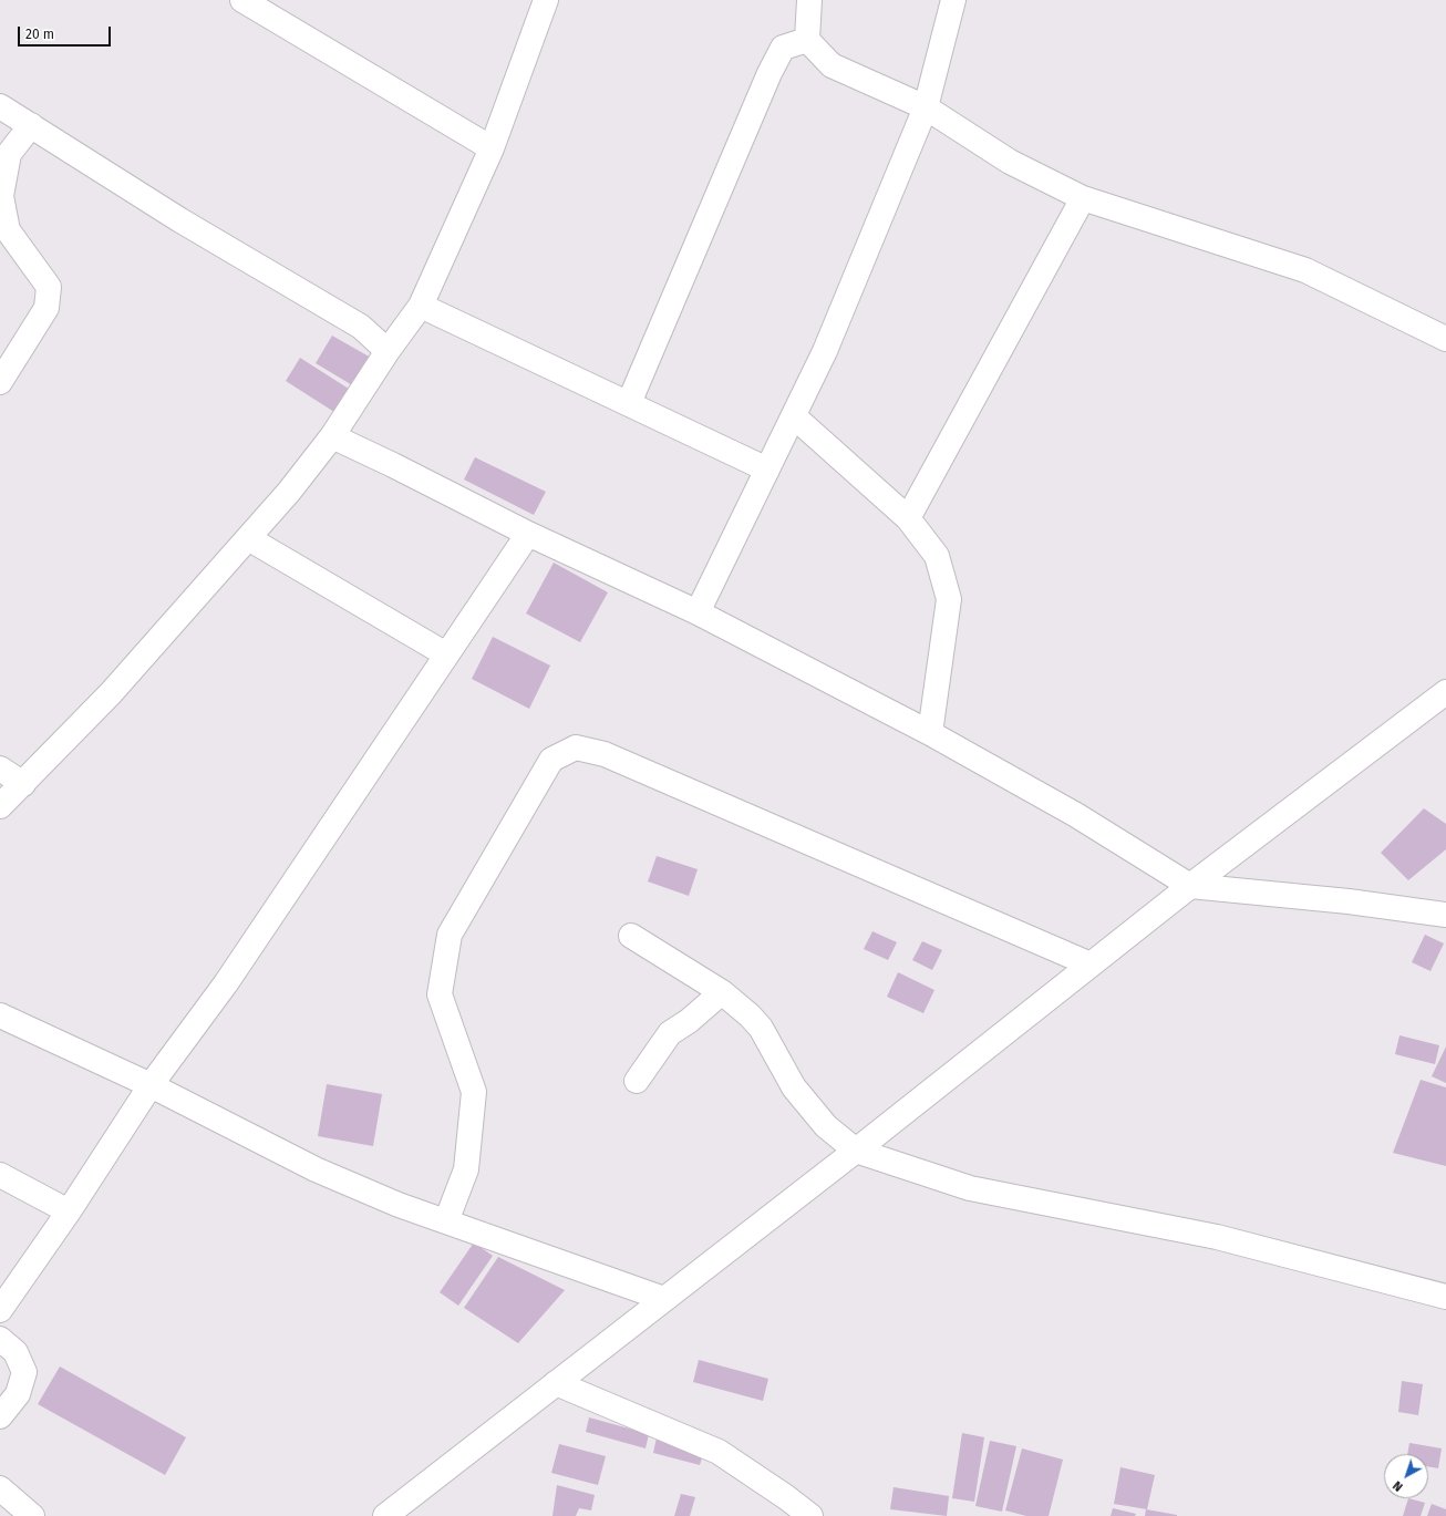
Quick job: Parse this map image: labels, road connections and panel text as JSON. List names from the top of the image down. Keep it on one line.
{"scale_bar":"20 m","north":"bottom left"}
